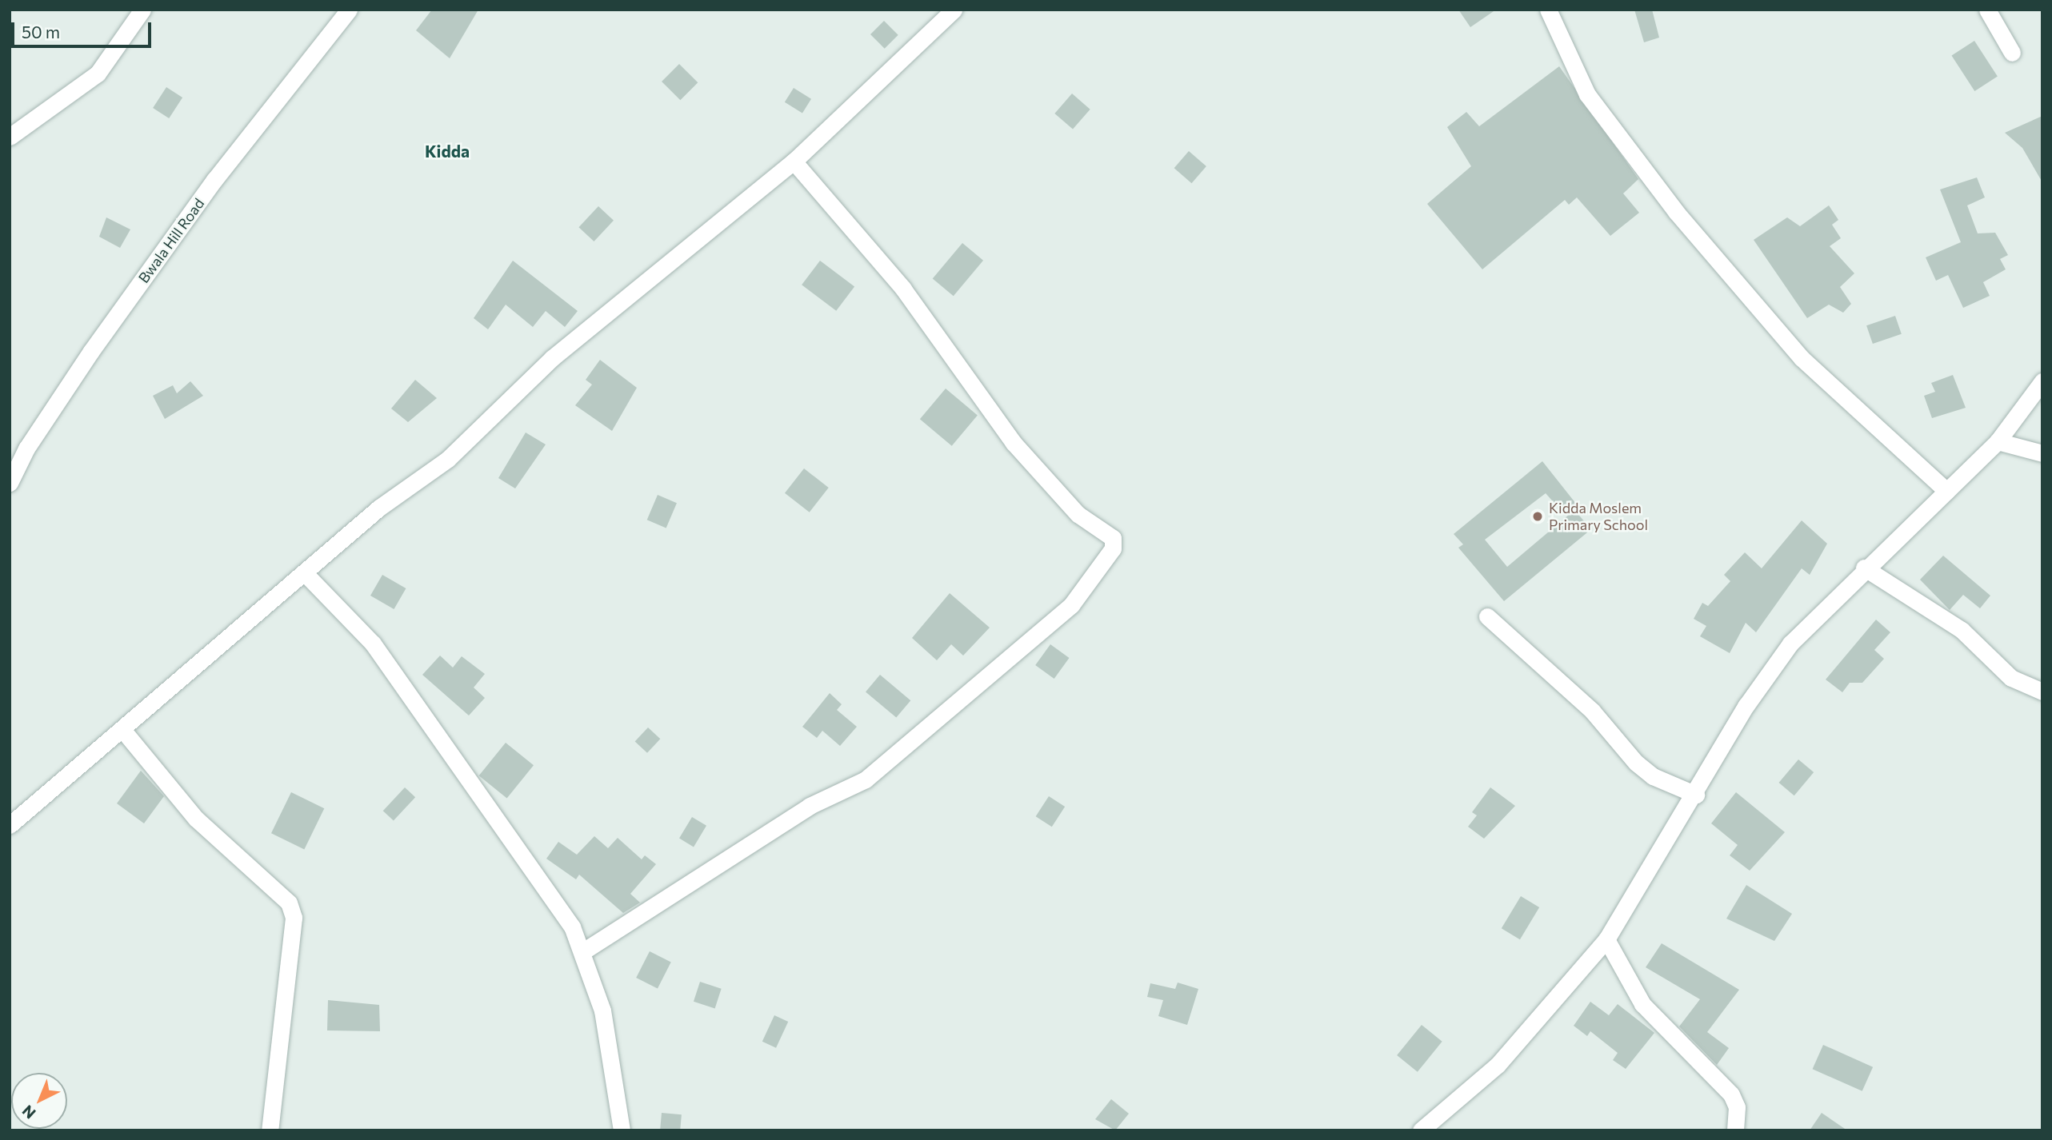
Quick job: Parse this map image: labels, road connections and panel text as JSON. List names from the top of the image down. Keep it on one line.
{"streets":{"street":["Bwala Hill Road"]},"districts":["Kidda"],"places":["Kidda Moslem Primary School"],"scale_bar":"50 m","north":"bottom left"}
